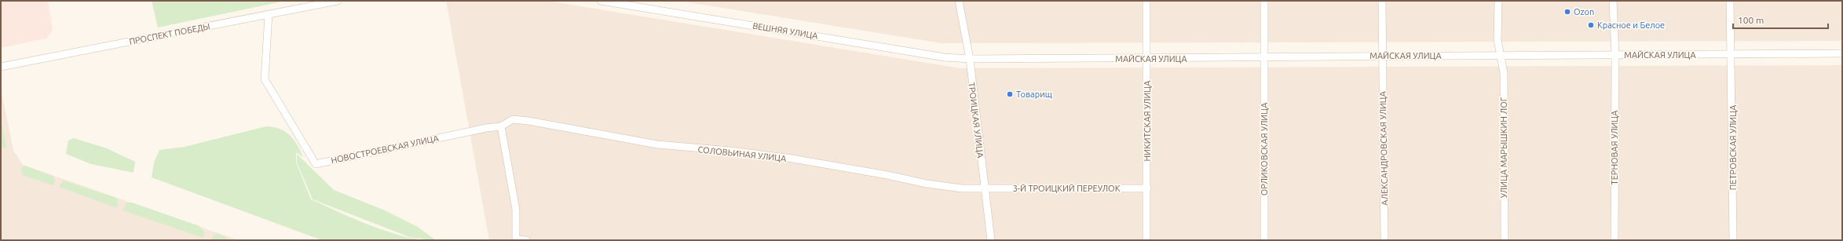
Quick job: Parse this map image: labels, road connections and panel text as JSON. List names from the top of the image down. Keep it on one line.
{"streets":{"street":["ВЕШНЯЯ УЛИЦА","ПРОСПЕКТ ПОБЕДЫ","МАЙСКАЯ УЛИЦА","ТРОИЦКАЯ УЛИЦА","НИКИТСКАЯ УЛИЦА","УЛИЦА МАРЫШКИН ЛОГ","ТЕРНОВАЯ УЛИЦА","ПЕТРОВСКАЯ УЛИЦА","АЛЕКСАНДРОВСКАЯ УЛИЦА","НОВОСТРОЕВСКАЯ УЛИЦА","ОРЛИКОВСКАЯ УЛИЦА","СОЛОВЬИНАЯ УЛИЦА","3-Й ТРОИЦКИЙ ПЕРЕУЛОК"]},"crossings":[["ВЕШНЯЯ УЛИЦА","МАЙСКАЯ УЛИЦА"],["ВЕШНЯЯ УЛИЦА","ТРОИЦКАЯ УЛИЦА"],["ПРОСПЕКТ ПОБЕДЫ","НОВОСТРОЕВСКАЯ УЛИЦА"],["МАЙСКАЯ УЛИЦА","ТРОИЦКАЯ УЛИЦА"],["МАЙСКАЯ УЛИЦА","НИКИТСКАЯ УЛИЦА"],["МАЙСКАЯ УЛИЦА","УЛИЦА МАРЫШКИН ЛОГ"],["МАЙСКАЯ УЛИЦА","ТЕРНОВАЯ УЛИЦА"],["МАЙСКАЯ УЛИЦА","ПЕТРОВСКАЯ УЛИЦА"],["МАЙСКАЯ УЛИЦА","АЛЕКСАНДРОВСКАЯ УЛИЦА"],["МАЙСКАЯ УЛИЦА","ОРЛИКОВСКАЯ УЛИЦА"],["ТРОИЦКАЯ УЛИЦА","СОЛОВЬИНАЯ УЛИЦА"],["ТРОИЦКАЯ УЛИЦА","3-Й ТРОИЦКИЙ ПЕРЕУЛОК"],["НИКИТСКАЯ УЛИЦА","3-Й ТРОИЦКИЙ ПЕРЕУЛОК"],["НОВОСТРОЕВСКАЯ УЛИЦА","СОЛОВЬИНАЯ УЛИЦА"],["СОЛОВЬИНАЯ УЛИЦА","3-Й ТРОИЦКИЙ ПЕРЕУЛОК"]],"places":["Ozon","Красное и Белое","Товарищ"],"scale_bar":"100 m"}
